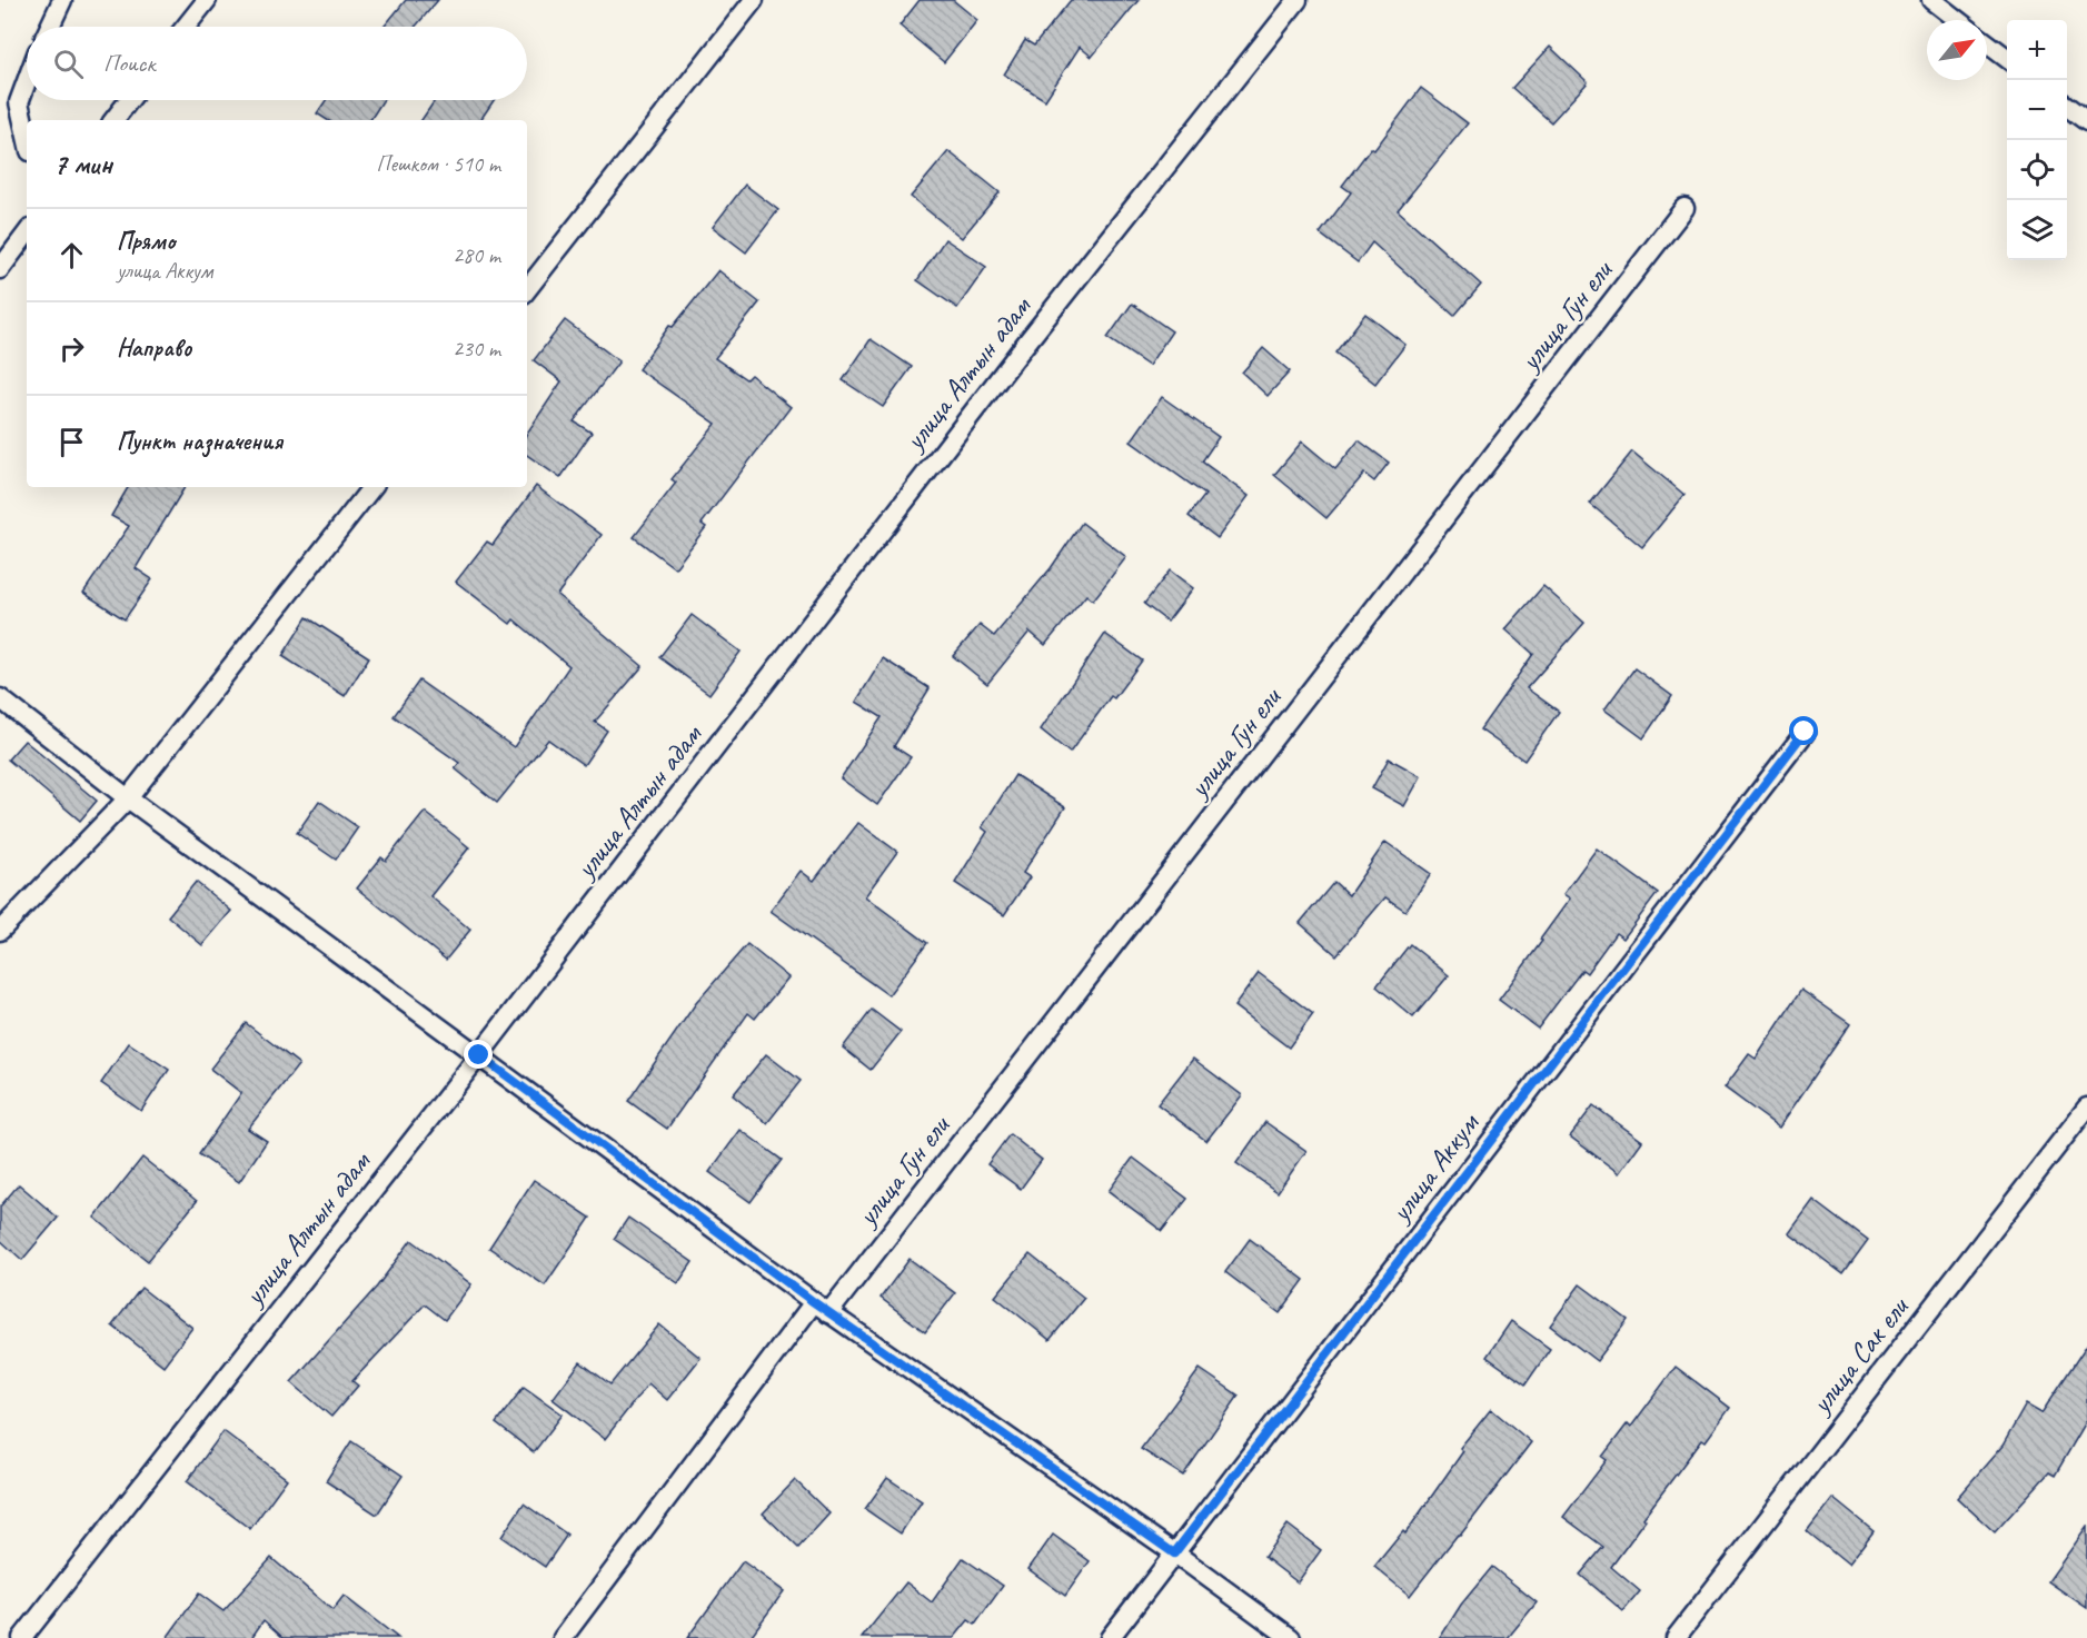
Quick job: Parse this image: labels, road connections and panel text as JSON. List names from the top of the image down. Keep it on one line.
{"streets":{"street":["улица Гун ели","улица Алтын адам","улица Аккум","улица Сак ели"]},"north":"top right","page":{"map_buttons":["+","−"],"search":"Поиск","heading":["7 мин","Пешком · 510 m"],"list":[["Прямо","улица Аккум","280 m"],["Направо","230 m"],"Пункт назначения"]}}
